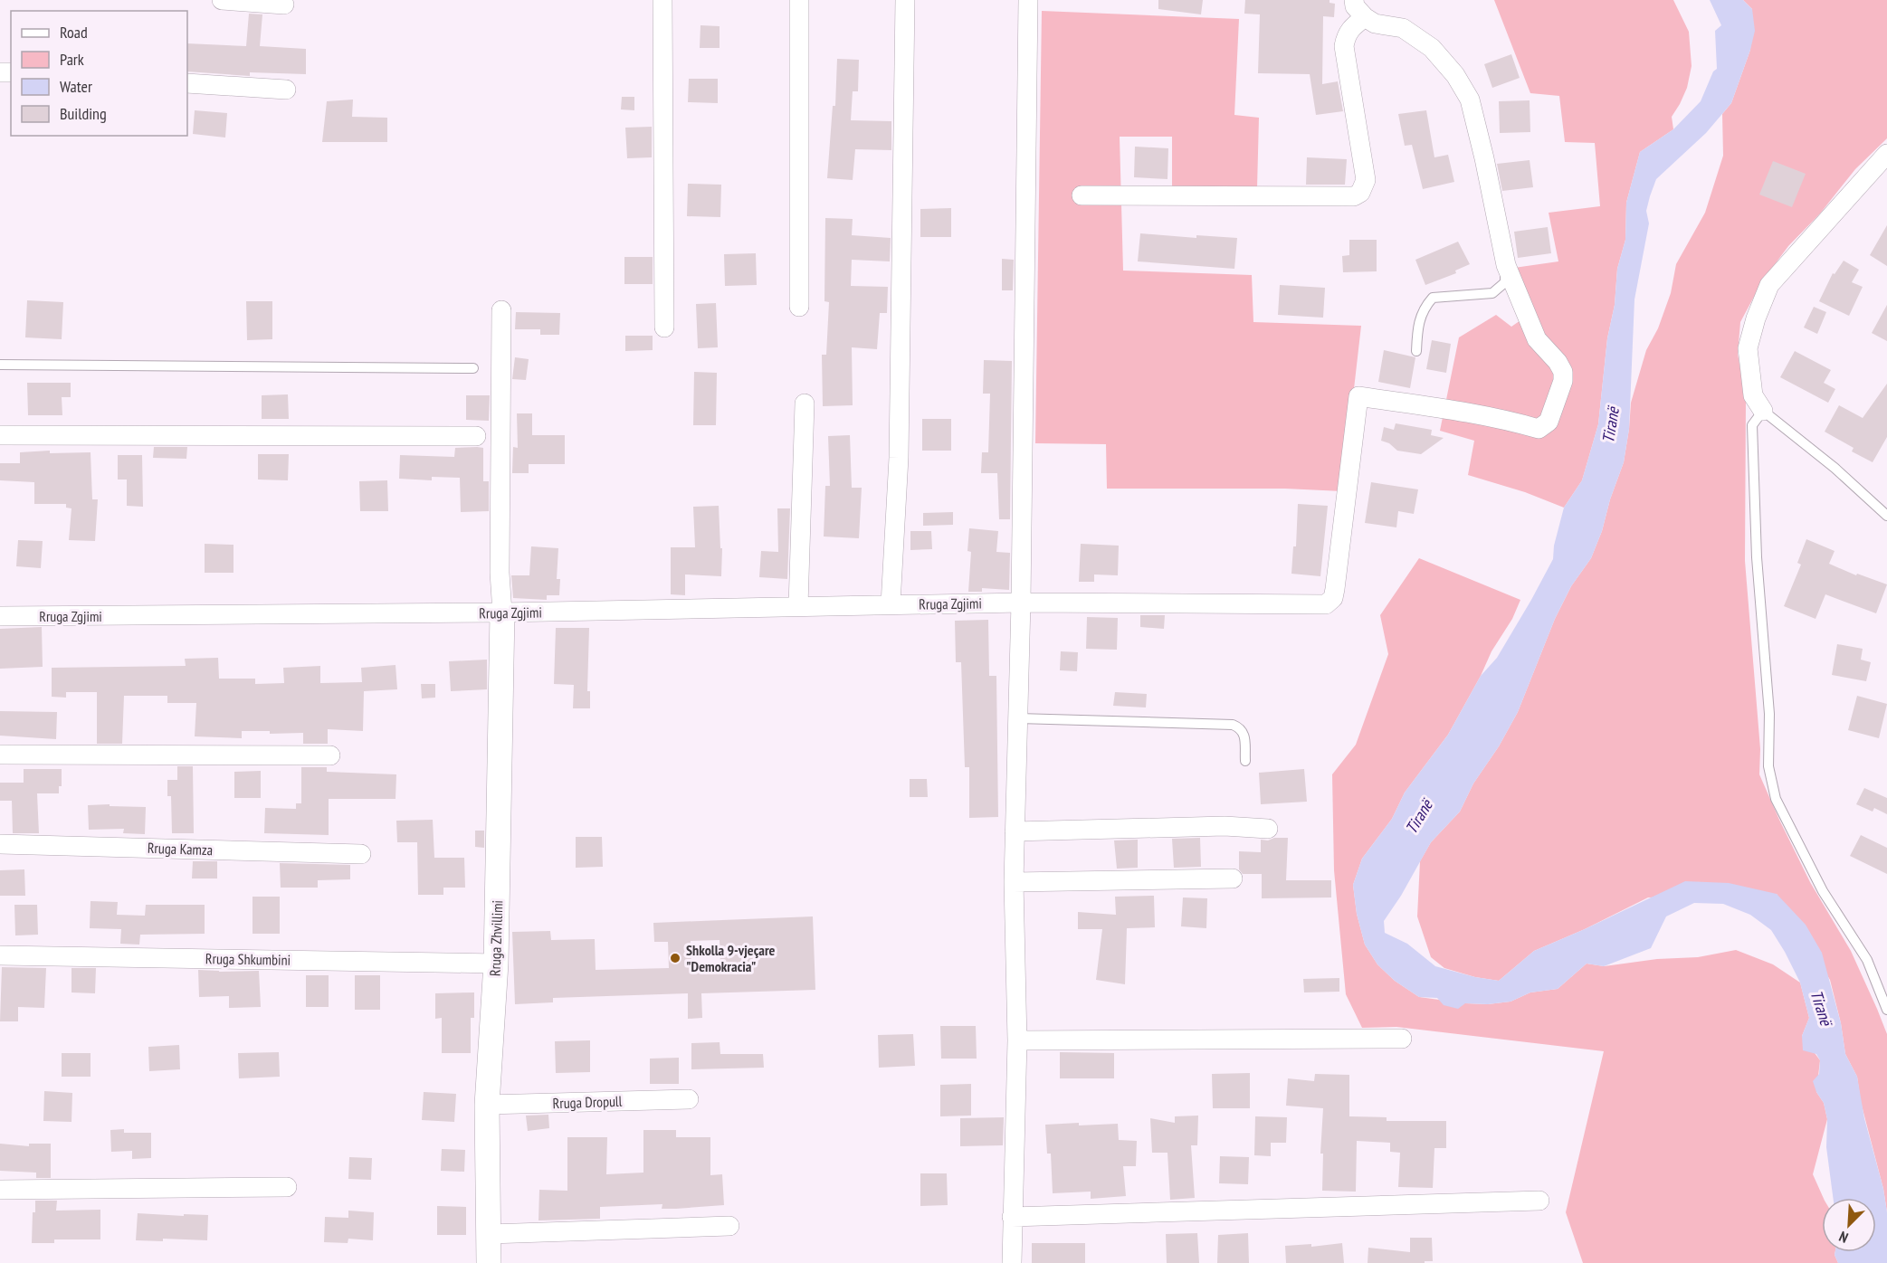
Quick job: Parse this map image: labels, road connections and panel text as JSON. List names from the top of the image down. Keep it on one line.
{"streets":{"street":["Rruga Zgjimi","Rruga Kamza","Rruga Zhvillimi","Rruga Shkumbini","Rruga Dropull"]},"crossings":[["Rruga Zgjimi","Rruga Zhvillimi"],["Rruga Zhvillimi","Rruga Shkumbini"],["Rruga Zhvillimi","Rruga Dropull"]],"water":["Tiranë"],"places":["Shkolla 9-vjeçare \"Demokracia\""],"legend":["Road","Park","Water","Building"],"north":"bottom left"}
